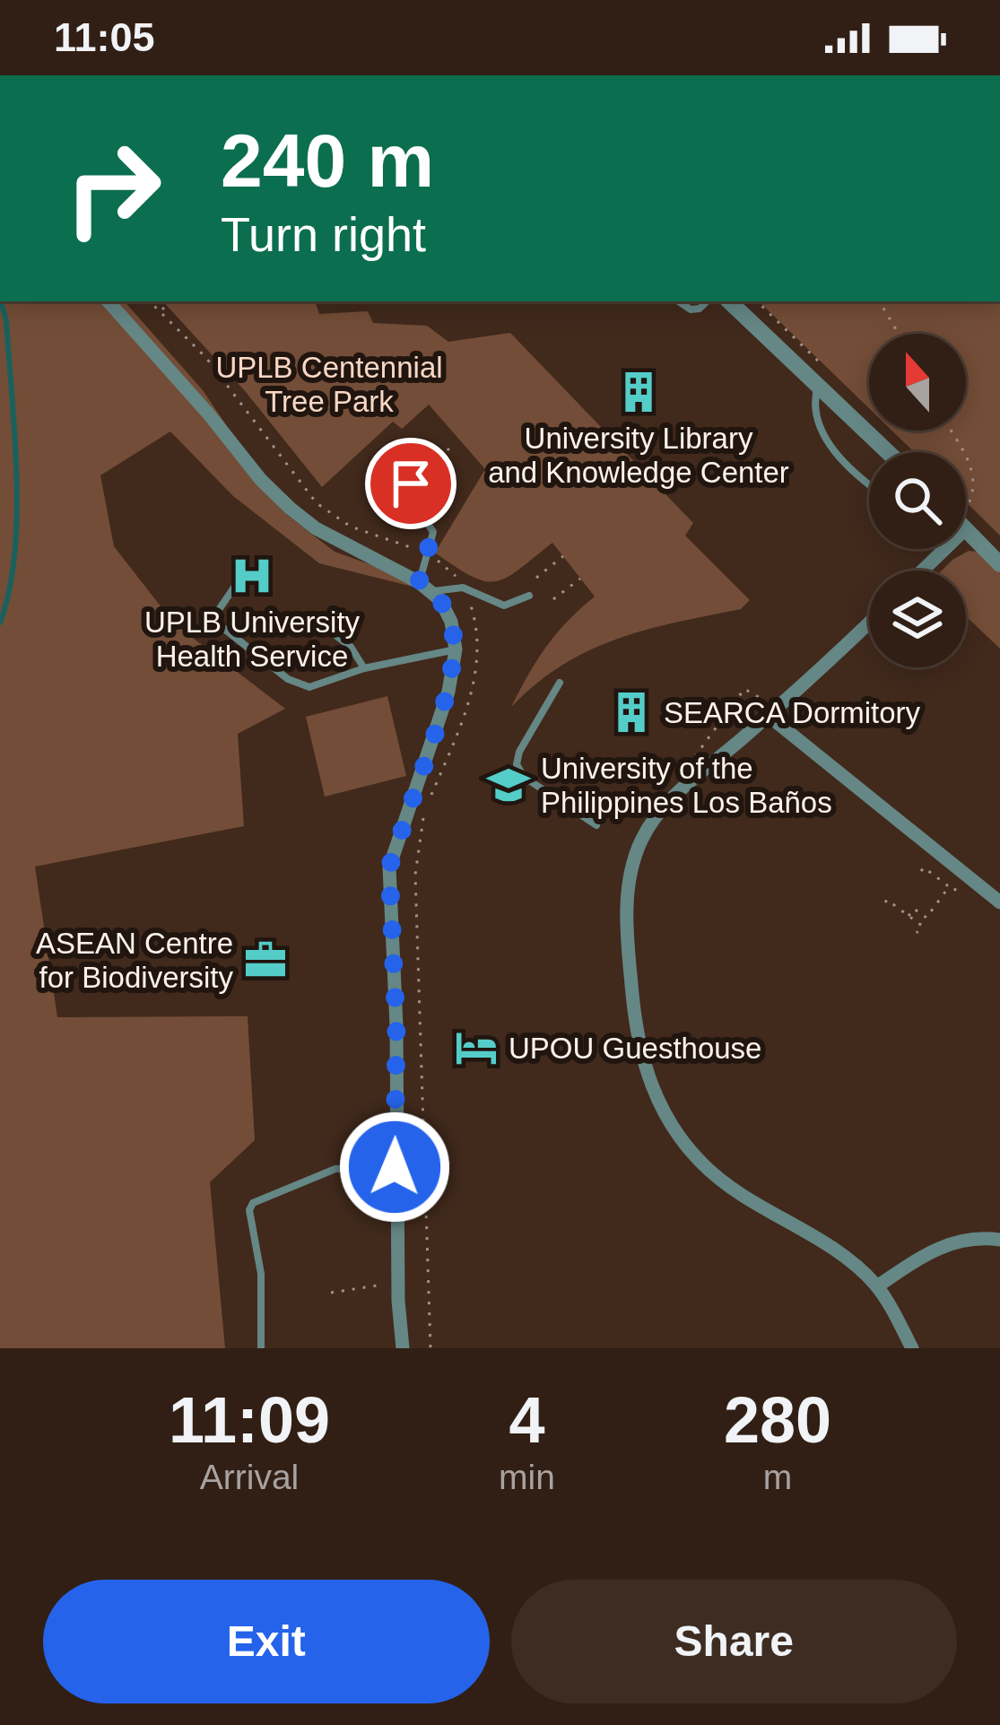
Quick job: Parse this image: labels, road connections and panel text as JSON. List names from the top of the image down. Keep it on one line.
{"parks":["UPLB Centennial Tree Park"],"places":{"building":["University Library and Knowledge Center","SEARCA Dormitory"],"hospital":["UPLB University Health Service"],"school or university":["University of the Philippines Los Baños"],"office":["ASEAN Centre for Biodiversity"],"hotel":["UPOU Guesthouse"]},"north":"top","page":{"status":"11:05","turn":["240 m","Turn right"],"eta":["11:09","Arrival","4","min","280","m"],"buttons":["Exit","Share"]}}
